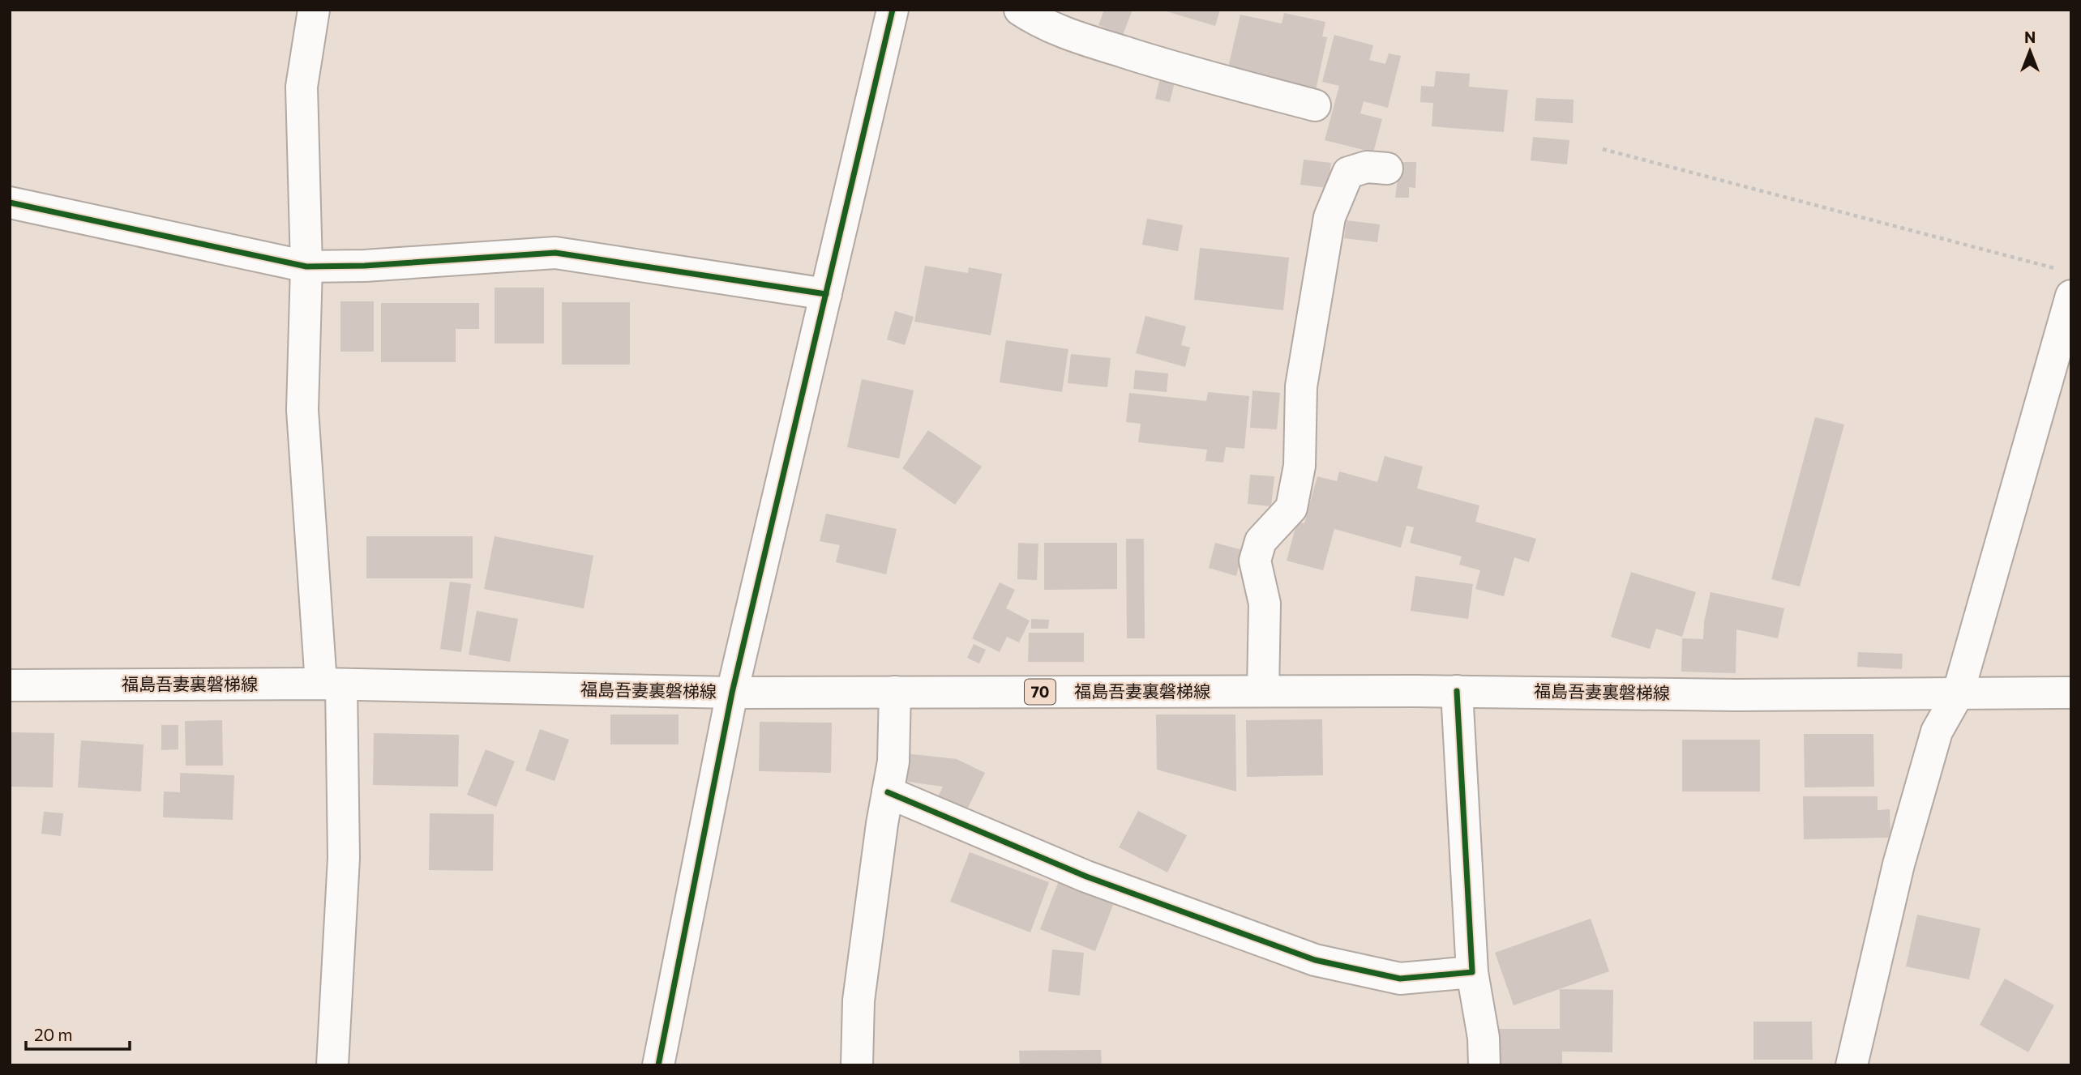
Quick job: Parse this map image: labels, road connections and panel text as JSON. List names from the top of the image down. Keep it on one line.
{"streets":{"street":["福島吾妻裏磐梯線","70"]},"scale_bar":"20 m","north":"top"}
